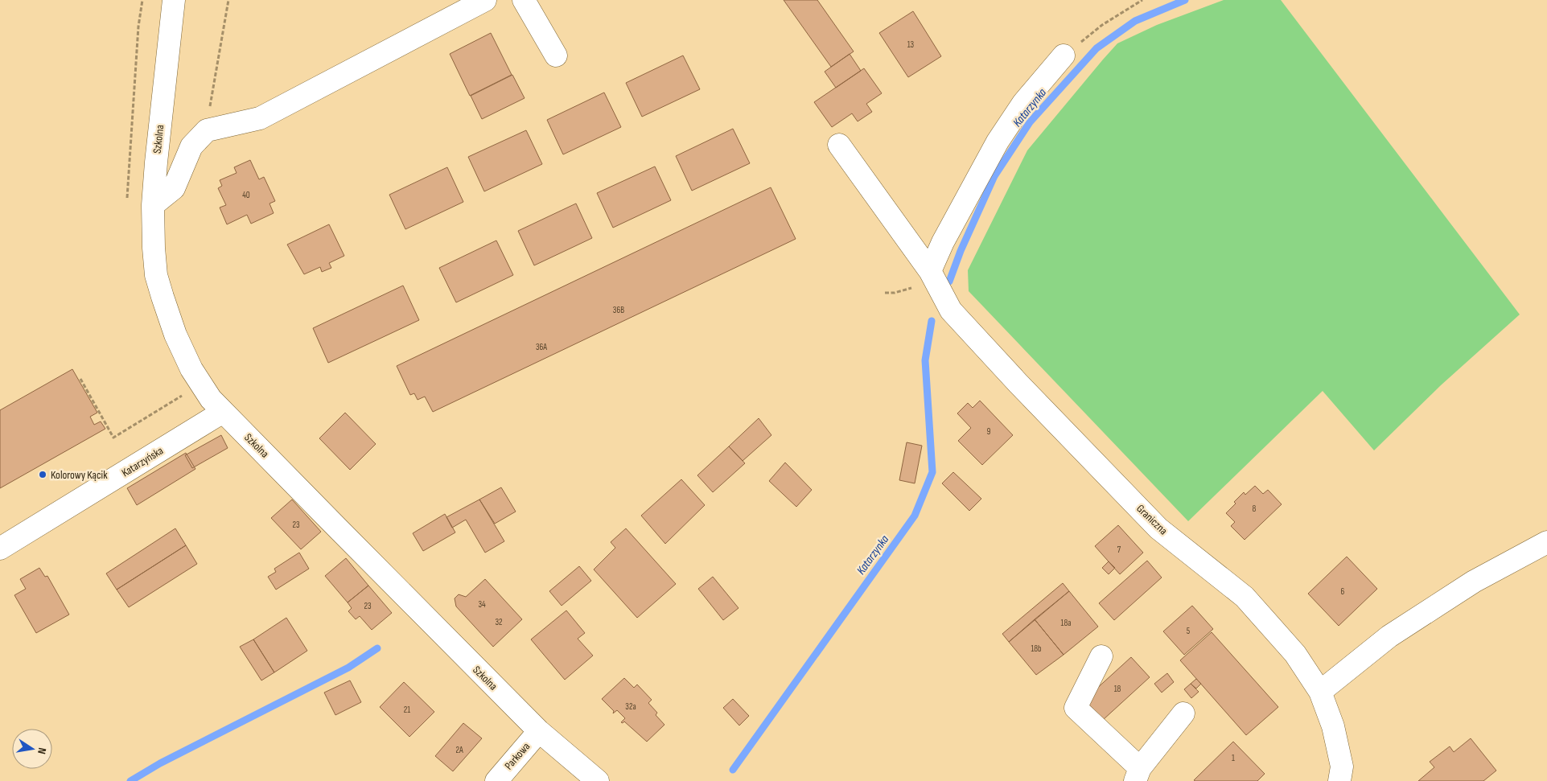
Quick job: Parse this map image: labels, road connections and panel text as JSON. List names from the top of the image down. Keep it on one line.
{"streets":{"street":["Szkolna","Katarzyńska","Graniczna","Parkowa"]},"crossings":[["Szkolna","Katarzyńska"],["Szkolna","Parkowa"]],"water":["Katarzynka"],"places":["Kolorowy Kącik"],"house_numbers":["13","40","36B","36A","9","8","23","7","6","34","23","32","18a","5","18b","18","32a","21","2A","1"],"north":"right"}
